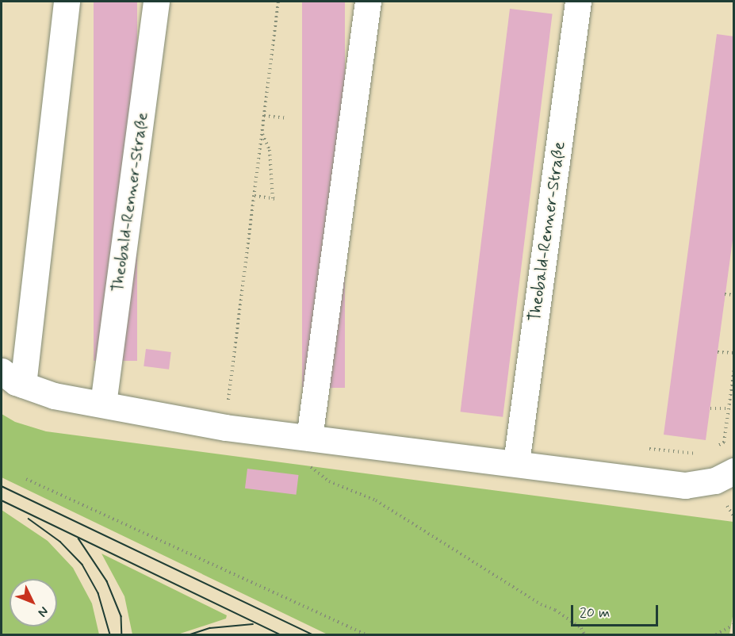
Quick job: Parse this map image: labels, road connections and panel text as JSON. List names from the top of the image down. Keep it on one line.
{"streets":{"street":["Theobald-Renner-Straße"]},"scale_bar":"20 m","north":"bottom right"}
